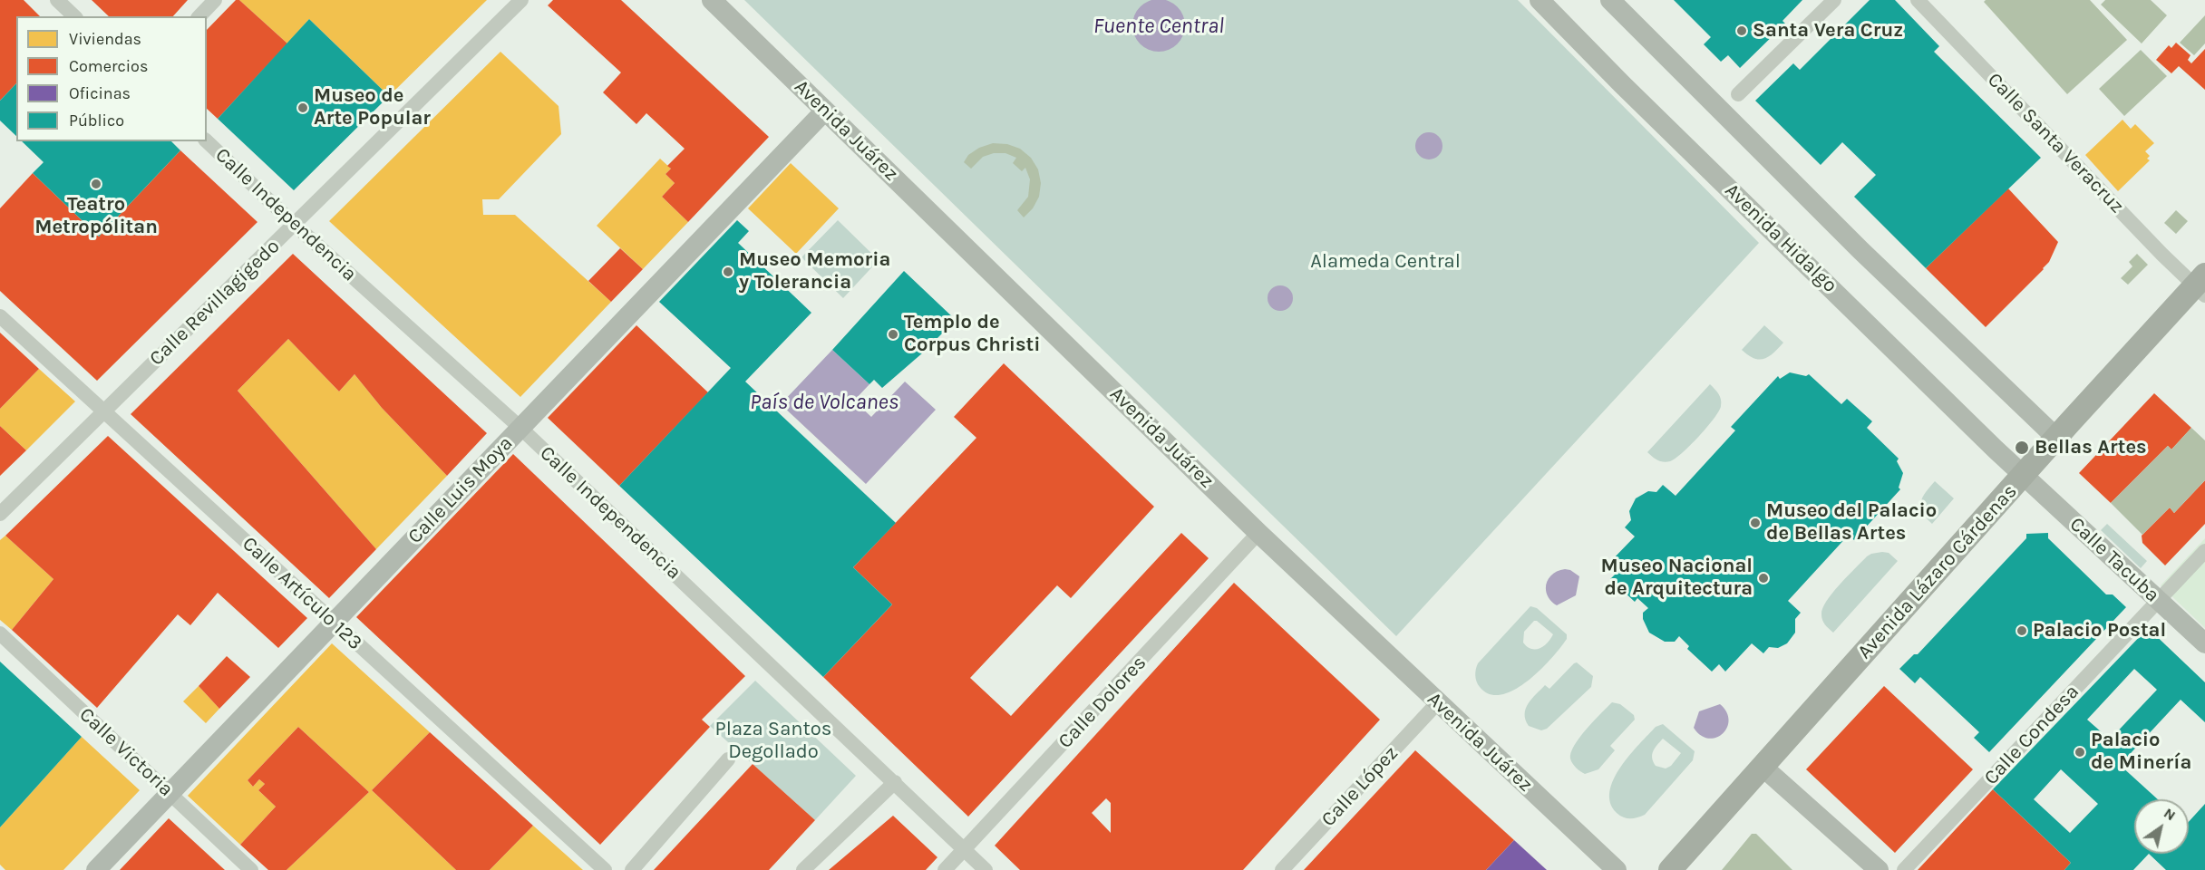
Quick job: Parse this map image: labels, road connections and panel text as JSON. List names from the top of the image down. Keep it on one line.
{"streets":{"main road":["Avenida Juárez","Avenida Hidalgo","Calle Luis Moya","Calle Tacuba","Avenida Lázaro Cárdenas"],"street":["Calle Santa Veracruz","Calle Independencia","Calle Revillagigedo","Calle Artículo 123","Calle Dolores","Calle Condesa","Calle Victoria","Calle López"]},"crossings":[["Avenida Juárez","Calle Luis Moya"],["Avenida Juárez","Calle Dolores"],["Avenida Juárez","Calle López"],["Calle Santa Veracruz","Avenida Lázaro Cárdenas"],["Calle Independencia","Calle Revillagigedo"],["Calle Independencia","Calle Luis Moya"],["Calle Independencia","Calle Dolores"],["Avenida Hidalgo","Calle Tacuba"],["Avenida Hidalgo","Avenida Lázaro Cárdenas"],["Calle Revillagigedo","Calle Artículo 123"],["Calle Luis Moya","Calle Artículo 123"],["Calle Luis Moya","Calle Victoria"],["Calle Tacuba","Avenida Lázaro Cárdenas"],["Calle Tacuba","Calle Condesa"]],"water":["Fuente Central","País de Volcanes"],"parks":["Alameda Central","Plaza Santos Degollado"],"places":["Santa Vera Cruz","Museo de Arte Popular","Teatro Metropólitan","Museo Memoria y Tolerancia","Templo de Corpus Christi","Bellas Artes","Museo del Palacio de Bellas Artes","Museo Nacional de Arquitectura","Palacio Postal","Palacio de Minería"],"legend":["Viviendas","Comercios","Oficinas","Público"],"north":"top right"}
